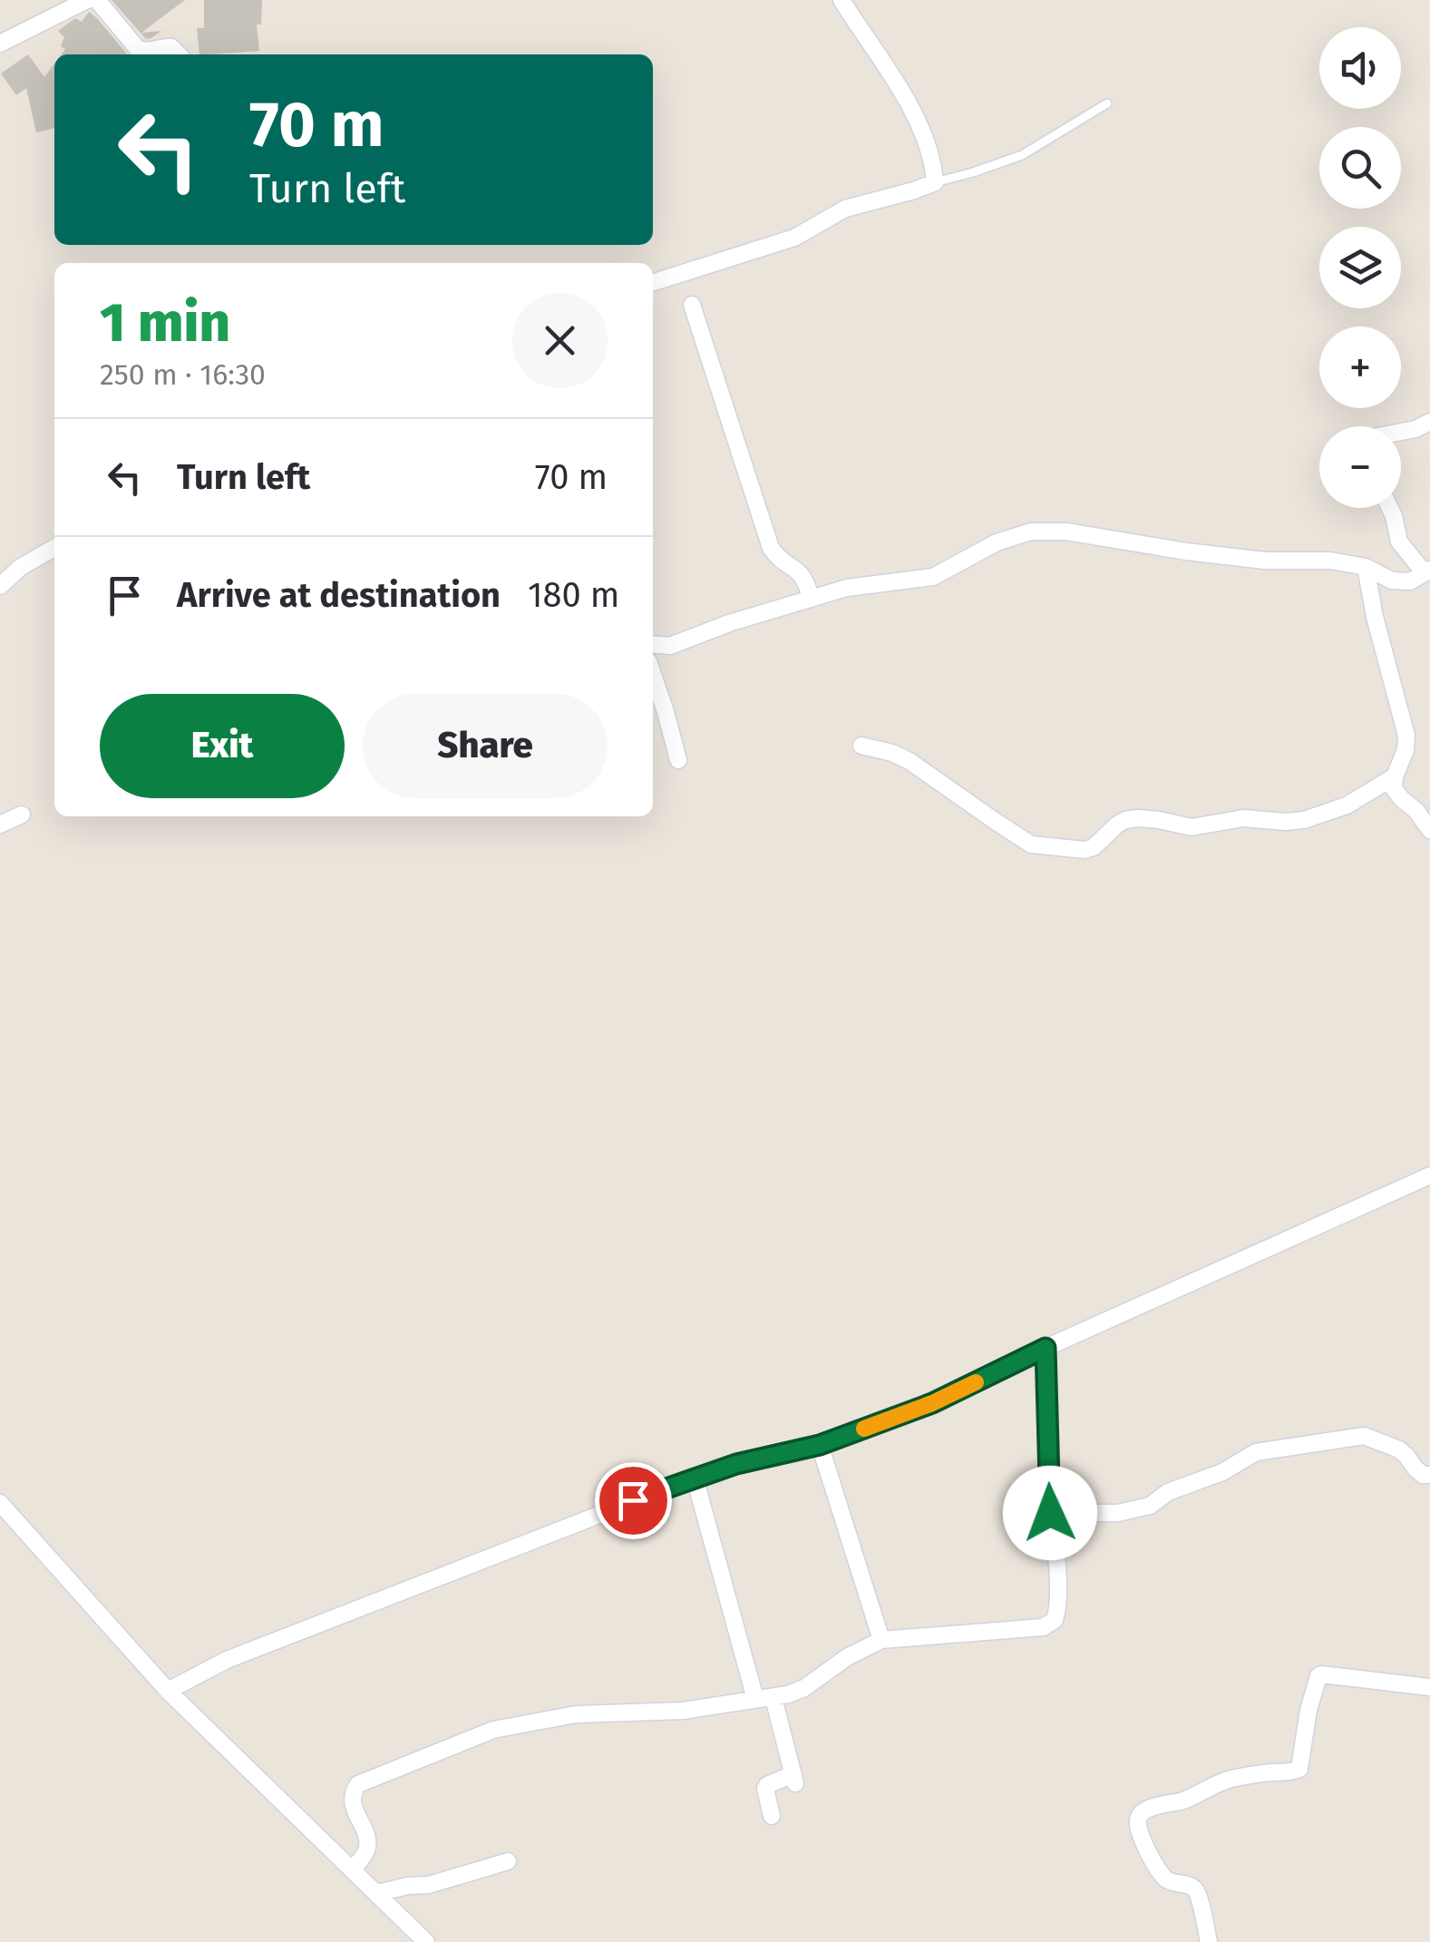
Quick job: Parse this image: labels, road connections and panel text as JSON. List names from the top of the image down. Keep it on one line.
{"page":{"map_buttons":["+","−"],"turn":["70 m","Turn left"],"heading":["1 min","250 m · 16:30"],"list":[{"name":"Turn left","value":"70 m"},{"name":"Arrive at destination","value":"180 m"}],"buttons":["Exit","Share"]}}
